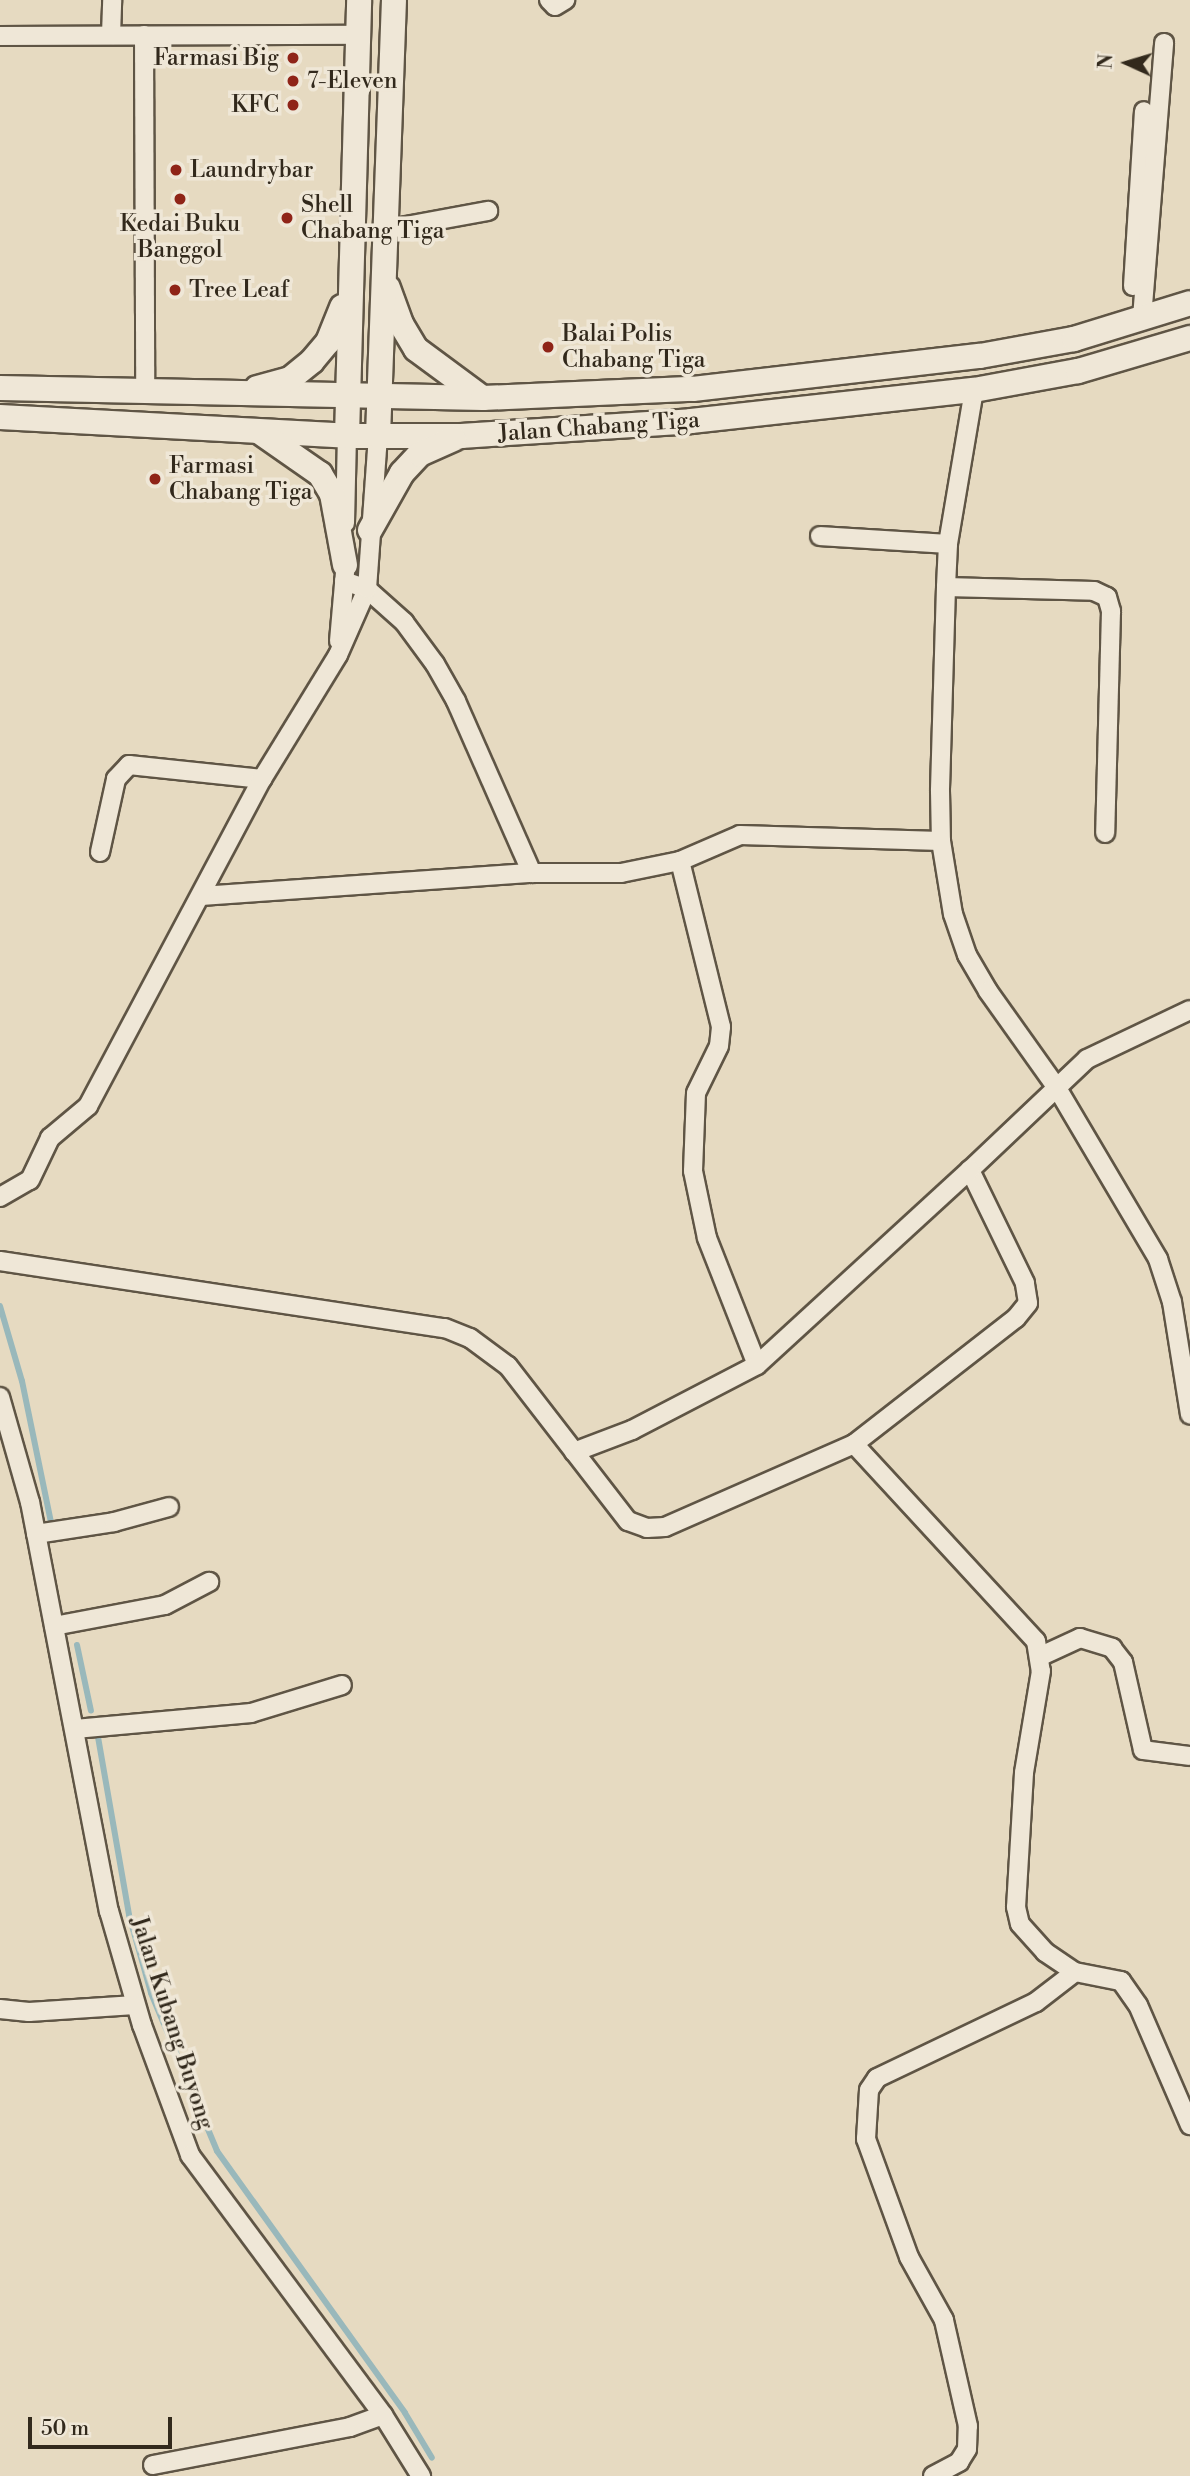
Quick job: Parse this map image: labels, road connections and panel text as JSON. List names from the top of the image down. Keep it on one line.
{"streets":{"main road":["Jalan Chabang Tiga"],"street":["Jalan Kubang Buyong"]},"places":["Farmasi Big","7-Eleven","KFC","Laundrybar","Kedai Buku Banggol","Shell Chabang Tiga","Tree Leaf","Balai Polis Chabang Tiga","Farmasi Chabang Tiga"],"scale_bar":"50 m","north":"left"}
